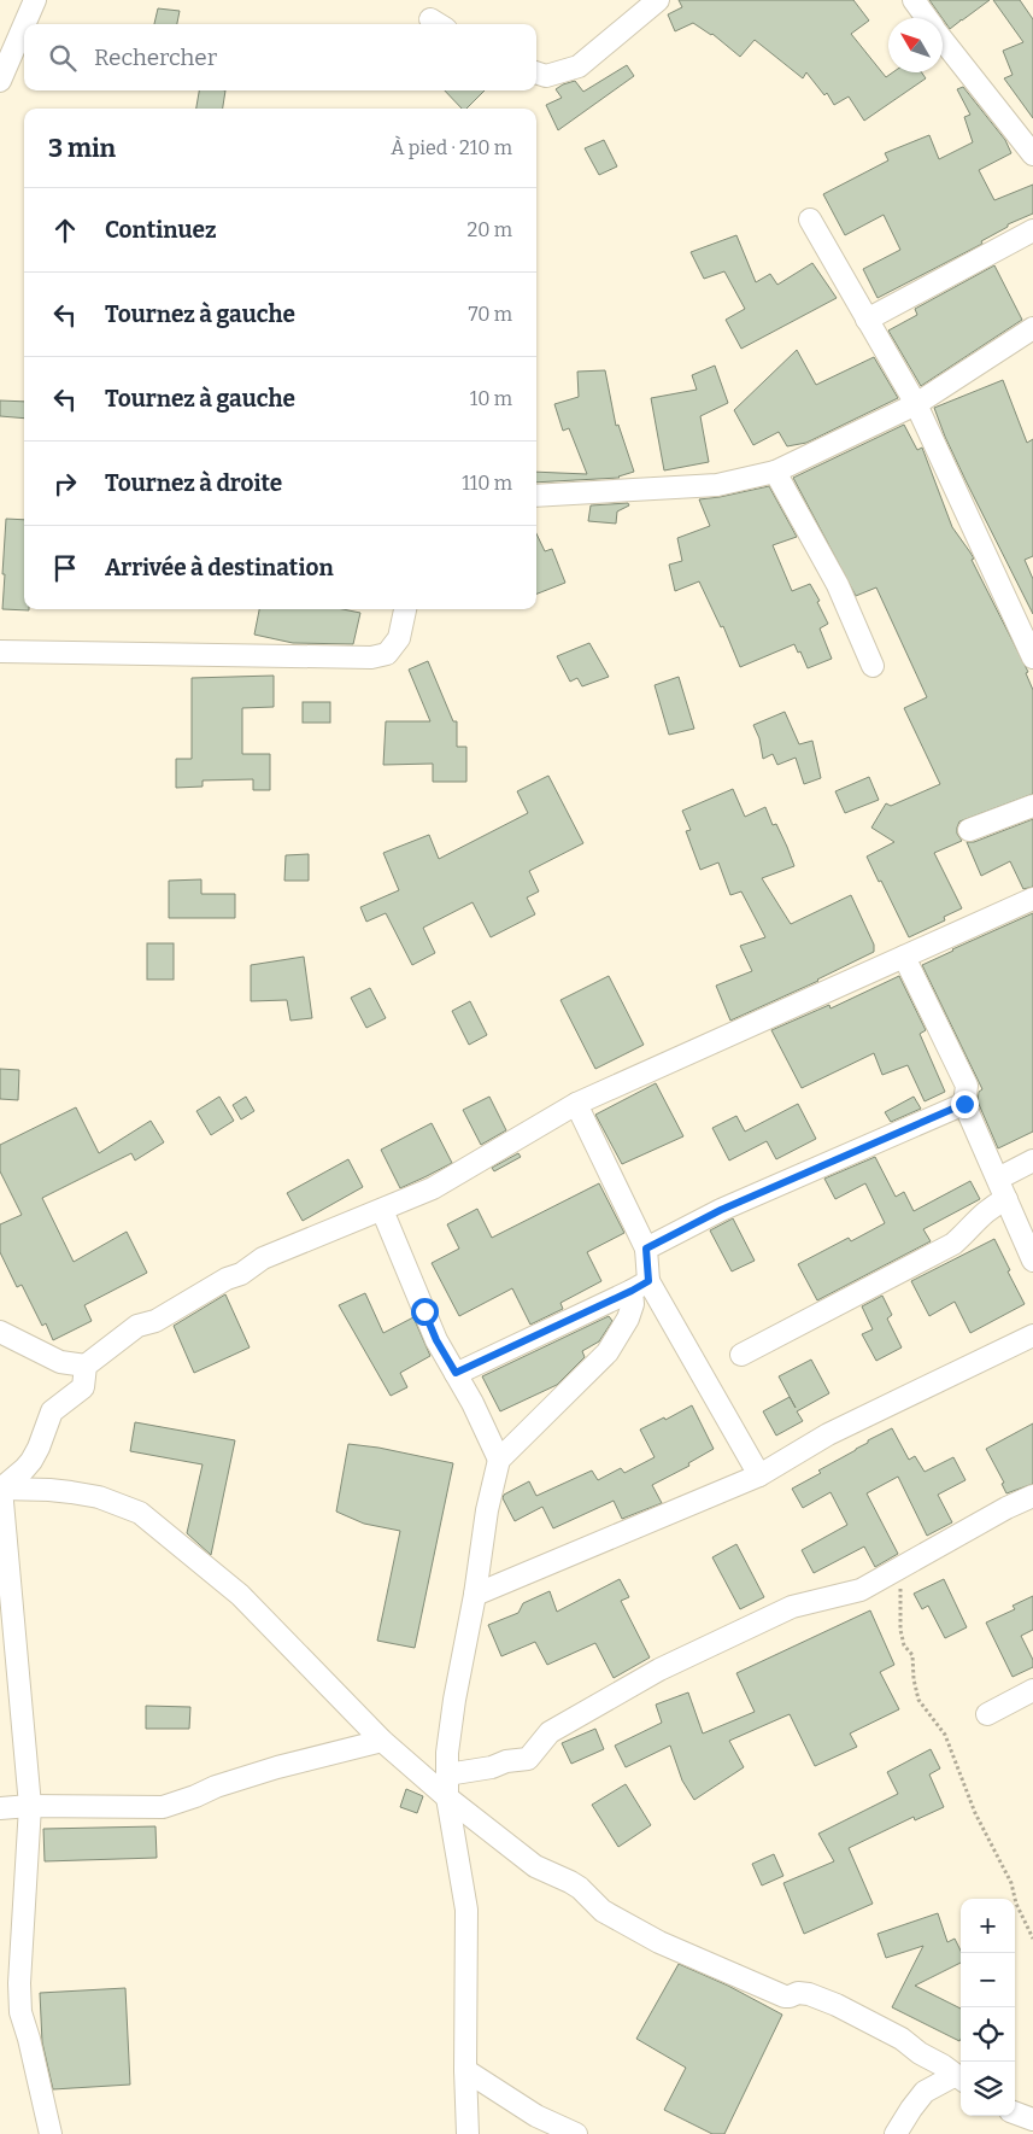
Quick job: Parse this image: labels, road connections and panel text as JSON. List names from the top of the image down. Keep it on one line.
{"north":"top left","page":{"search":"Rechercher","heading":["3 min","À pied · 210 m"],"list":[["Continuez","20 m"],["Tournez à gauche","70 m"],["Tournez à gauche","10 m"],["Tournez à droite","110 m"],"Arrivée à destination"],"map_buttons":["+","−"]}}
